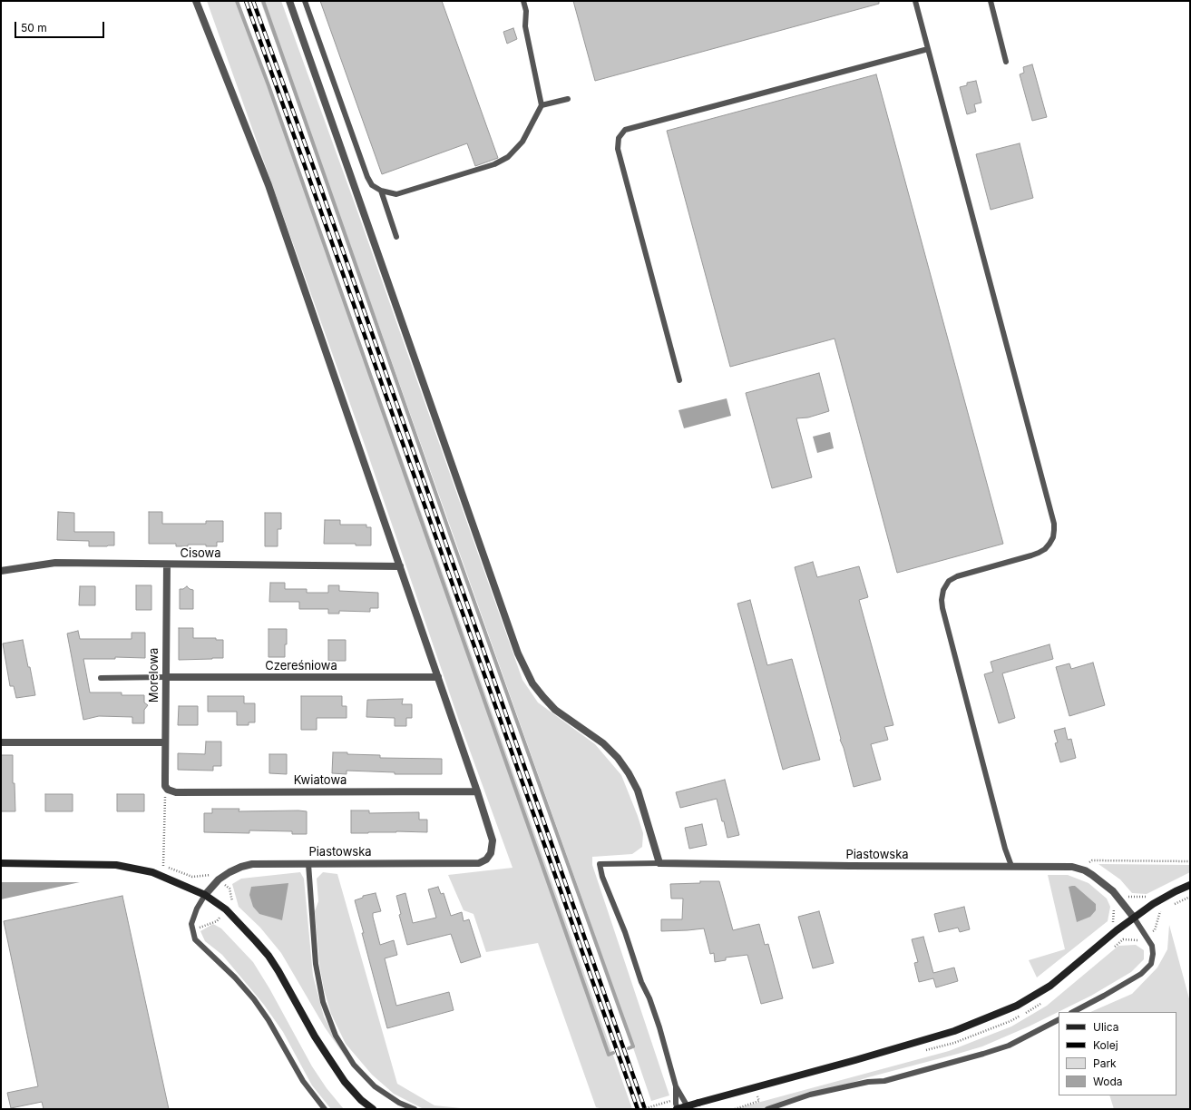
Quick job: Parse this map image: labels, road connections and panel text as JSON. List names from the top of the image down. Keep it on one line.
{"streets":{"street":["Cisowa","Czereśniowa","Morelowa","Kwiatowa","Piastowska"]},"crossings":[["Cisowa","Morelowa"],["Czereśniowa","Morelowa"],["Morelowa","Kwiatowa"],["Kwiatowa","Piastowska"]],"legend":["Ulica","Kolej","Park","Woda"],"scale_bar":"50 m"}
